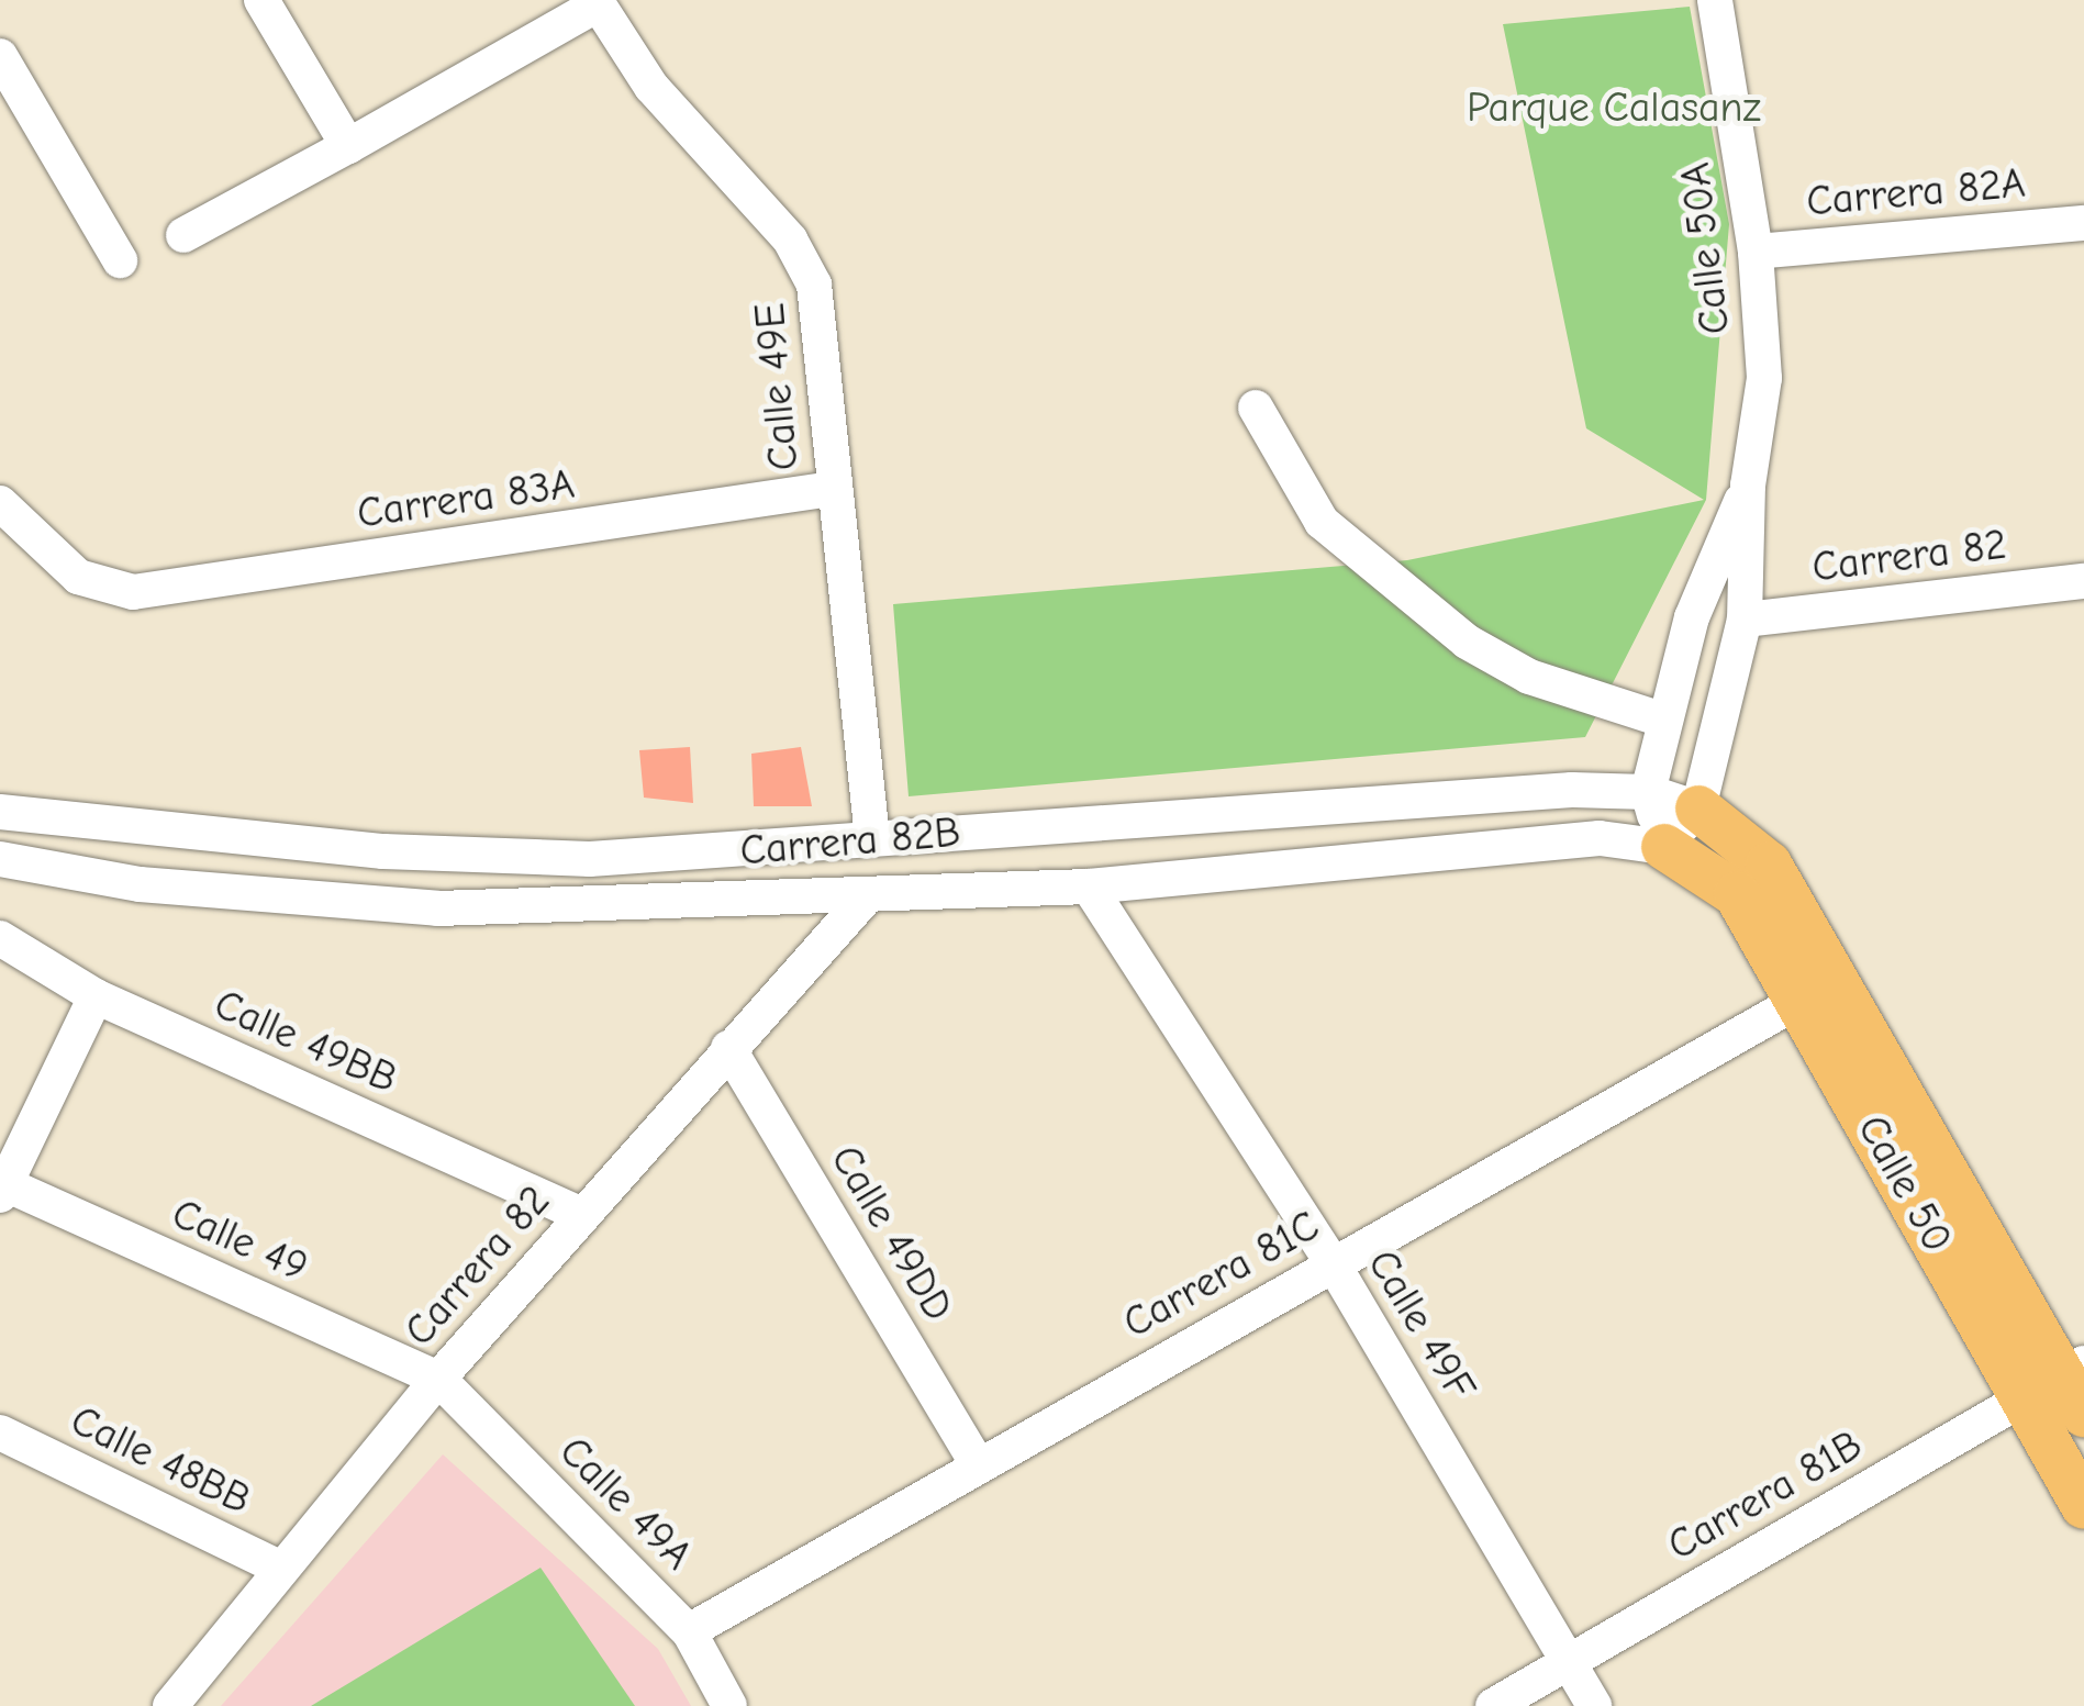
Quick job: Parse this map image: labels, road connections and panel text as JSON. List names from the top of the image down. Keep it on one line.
{"streets":{"main road":["Carrera 82B","Calle 50"],"street":["Carrera 82A","Calle 50A","Calle 49E","Carrera 83A","Carrera 82","Calle 49BB","Calle 49DD","Calle 49","Carrera 81C","Calle 49F","Calle 48BB","Carrera 81B","Calle 49A"]},"crossings":[["Carrera 82A","Calle 50A"],["Calle 50A","Carrera 82"],["Calle 50A","Carrera 82B"],["Calle 49E","Carrera 83A"],["Calle 49E","Carrera 82B"],["Carrera 82","Carrera 82B"],["Carrera 82","Calle 49BB"],["Carrera 82","Calle 49DD"],["Carrera 82","Calle 49"],["Carrera 82","Calle 48BB"],["Carrera 82","Calle 49A"],["Carrera 82B","Calle 50"],["Carrera 82B","Calle 49F"],["Calle 50","Carrera 81C"],["Calle 50","Carrera 81B"],["Calle 49DD","Carrera 81C"],["Calle 49","Calle 49A"],["Carrera 81C","Calle 49F"],["Carrera 81C","Calle 49A"],["Calle 49F","Carrera 81B"]],"parks":["Parque Calasanz"]}
